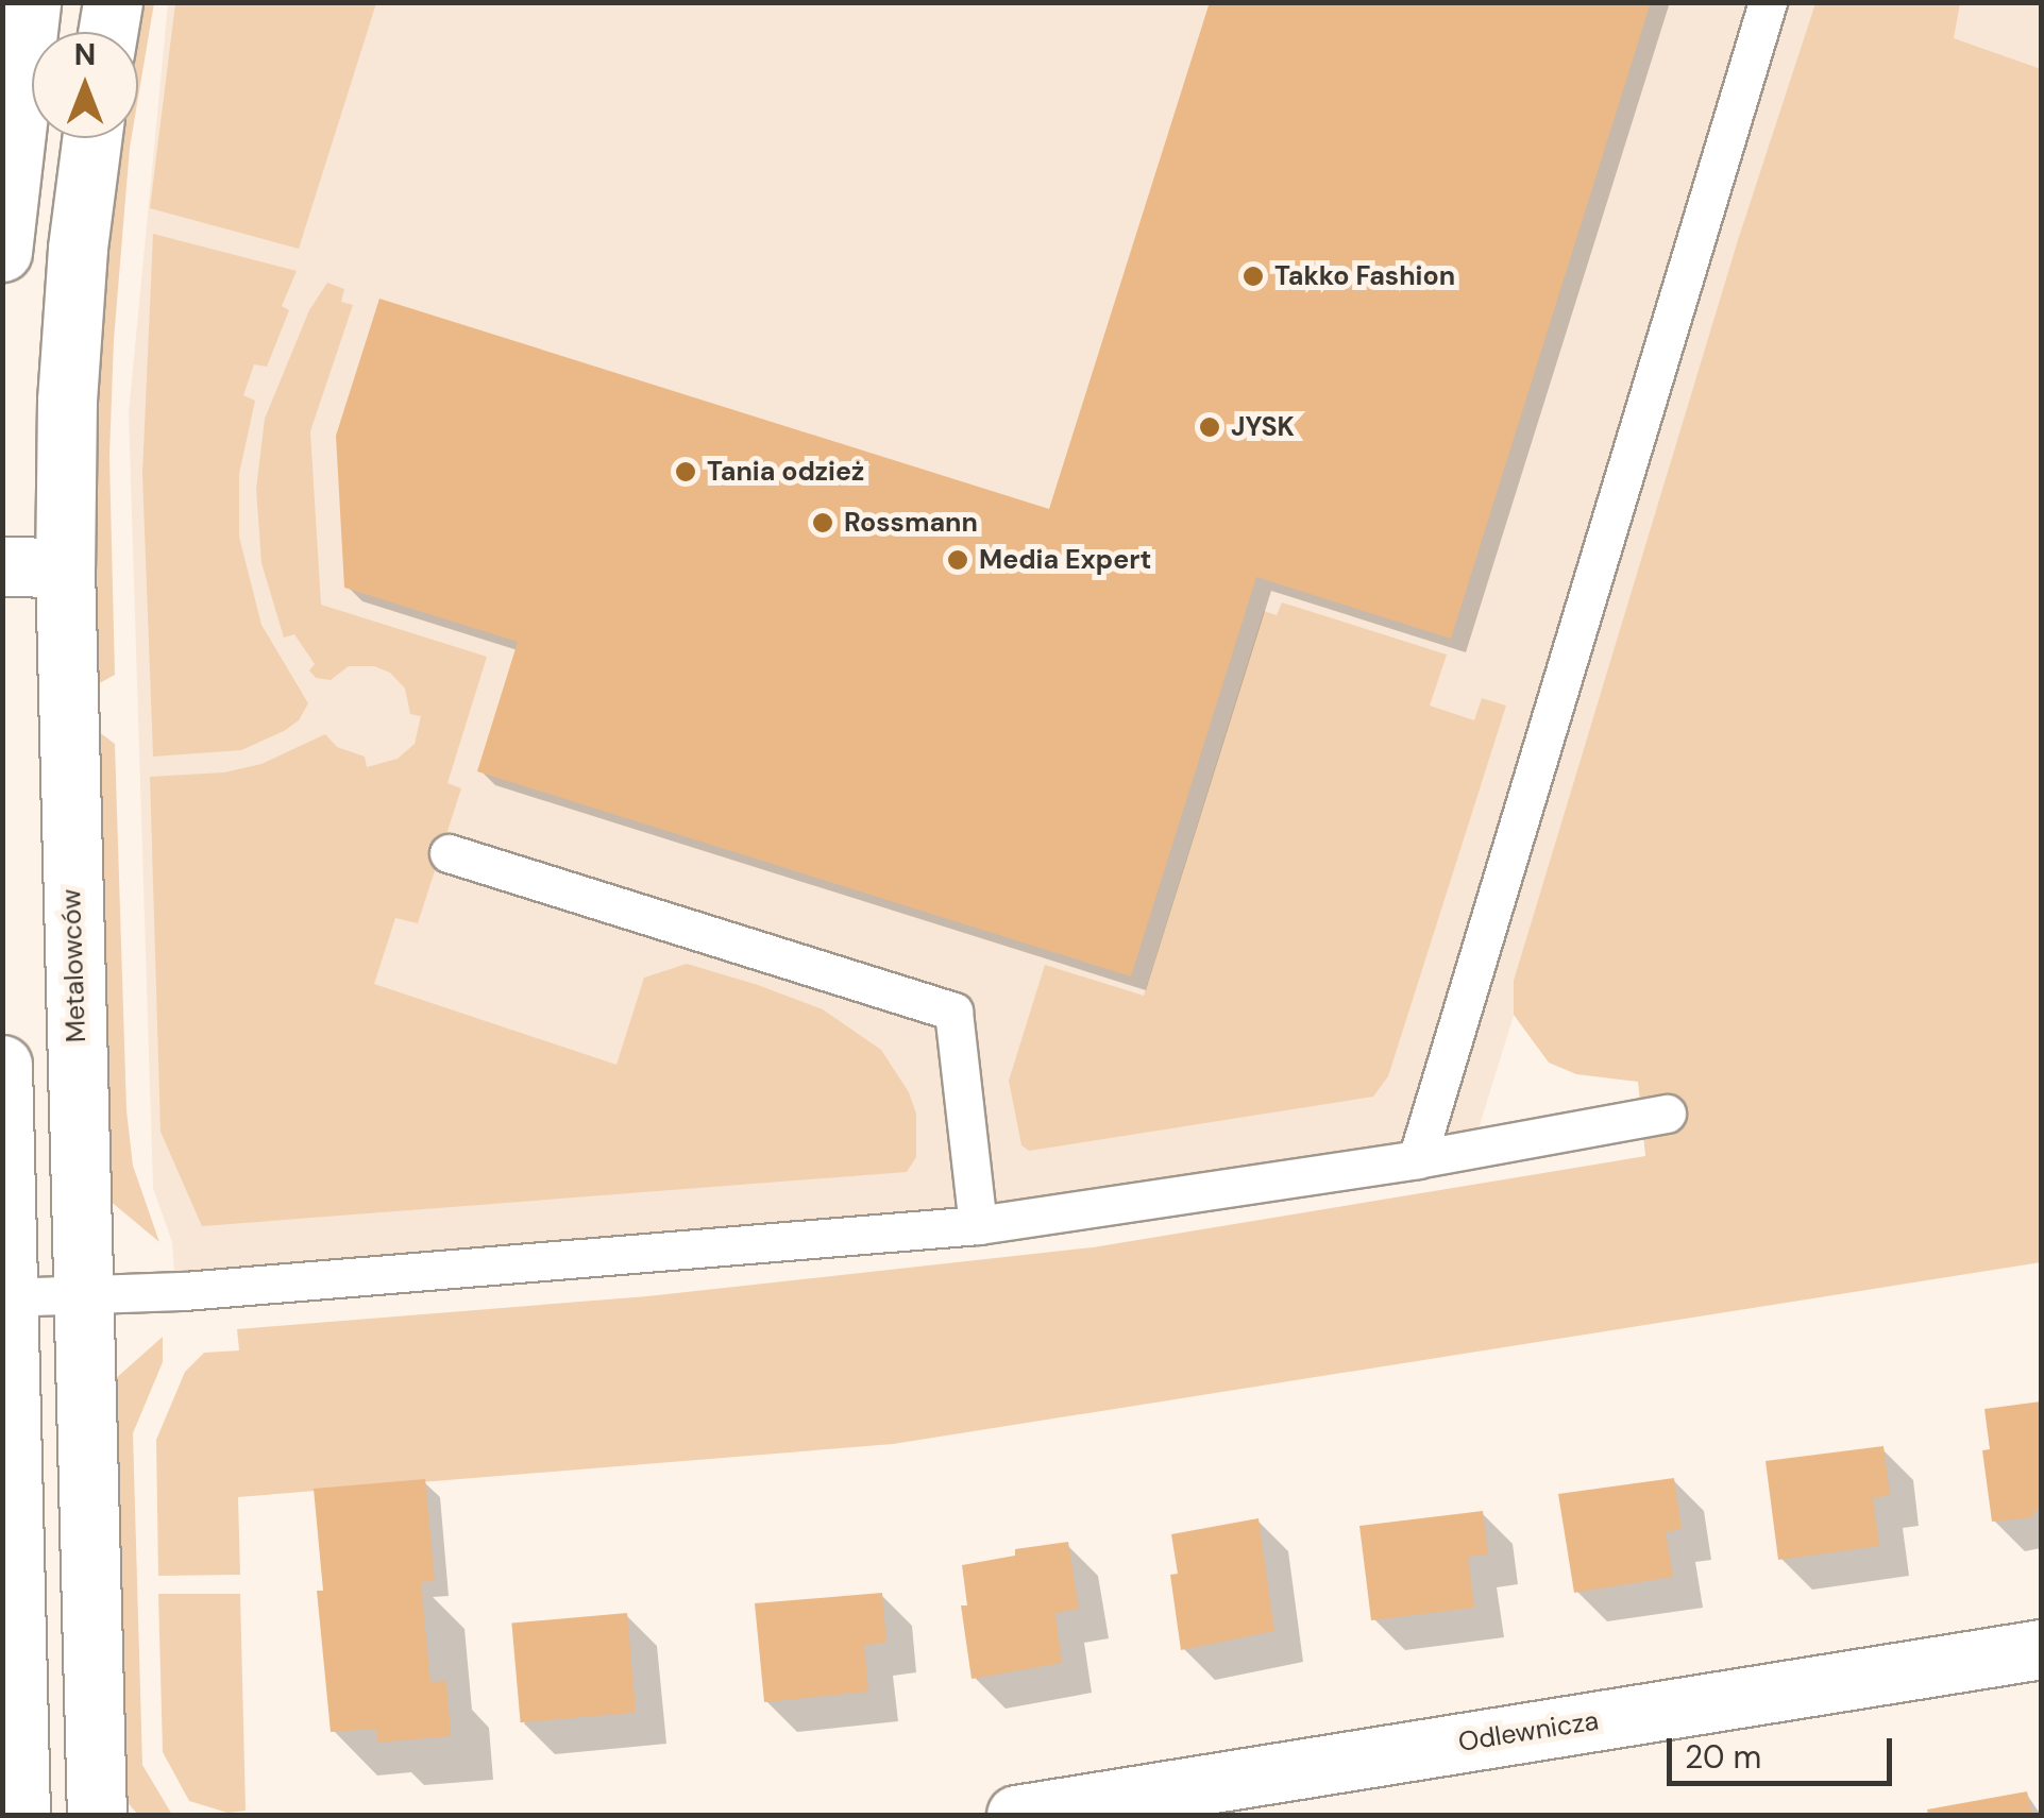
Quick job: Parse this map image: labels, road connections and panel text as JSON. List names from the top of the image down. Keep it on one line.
{"streets":{"street":["Metalowców","Odlewnicza"]},"places":["Takko Fashion","JYSK","Tania odzież","Rossmann","Media Expert"],"scale_bar":"20 m","north":"top"}
